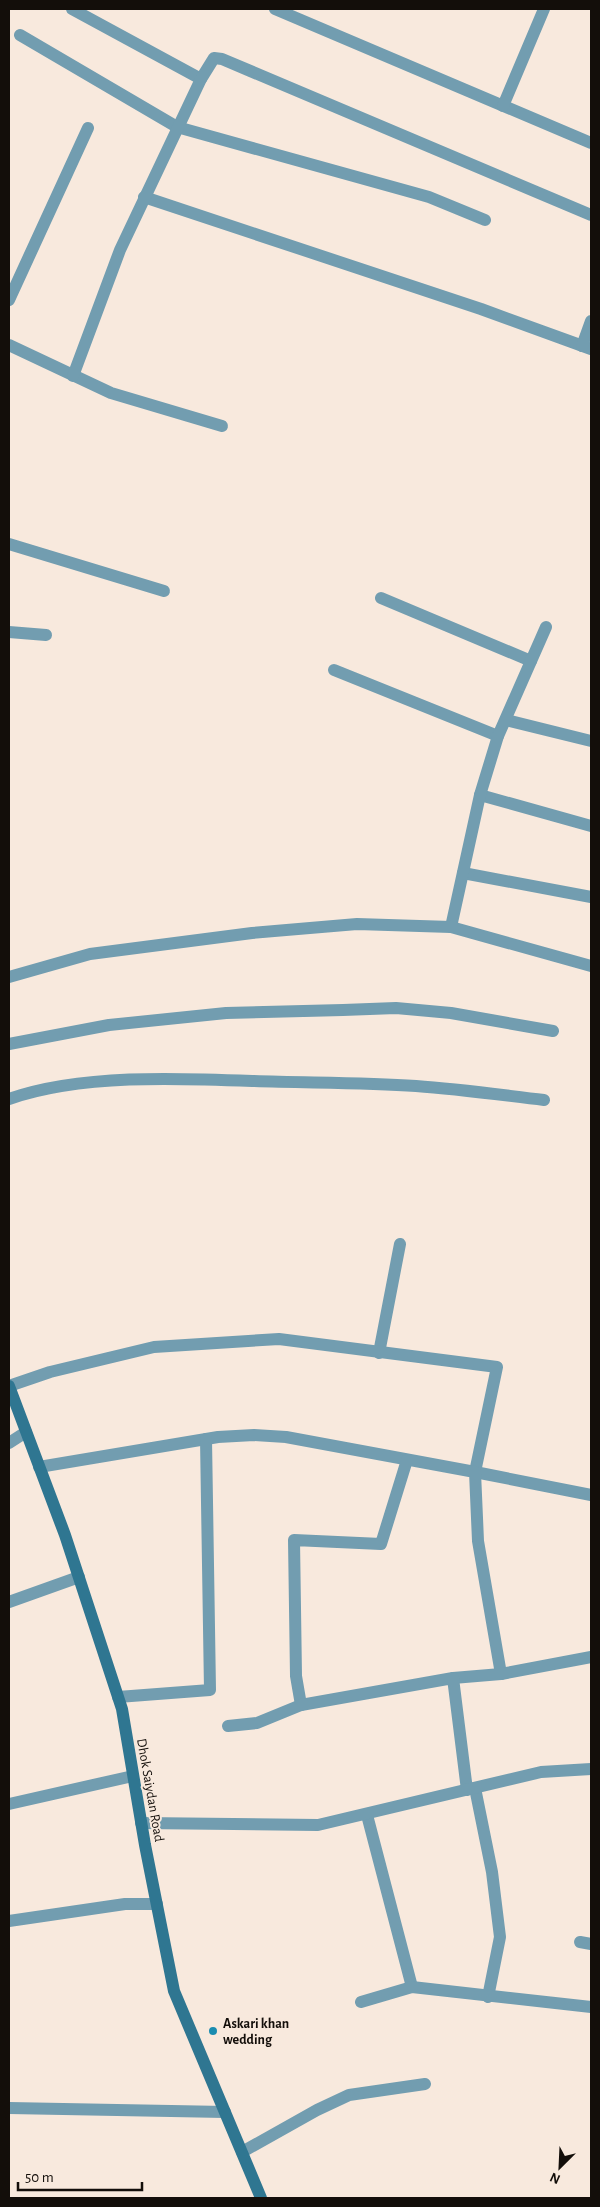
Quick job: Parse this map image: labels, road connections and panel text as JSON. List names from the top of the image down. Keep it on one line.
{"streets":{"main road":["Dhok Saiydan Road"]},"places":["Askari khan wedding"],"scale_bar":"50 m","north":"bottom left"}
